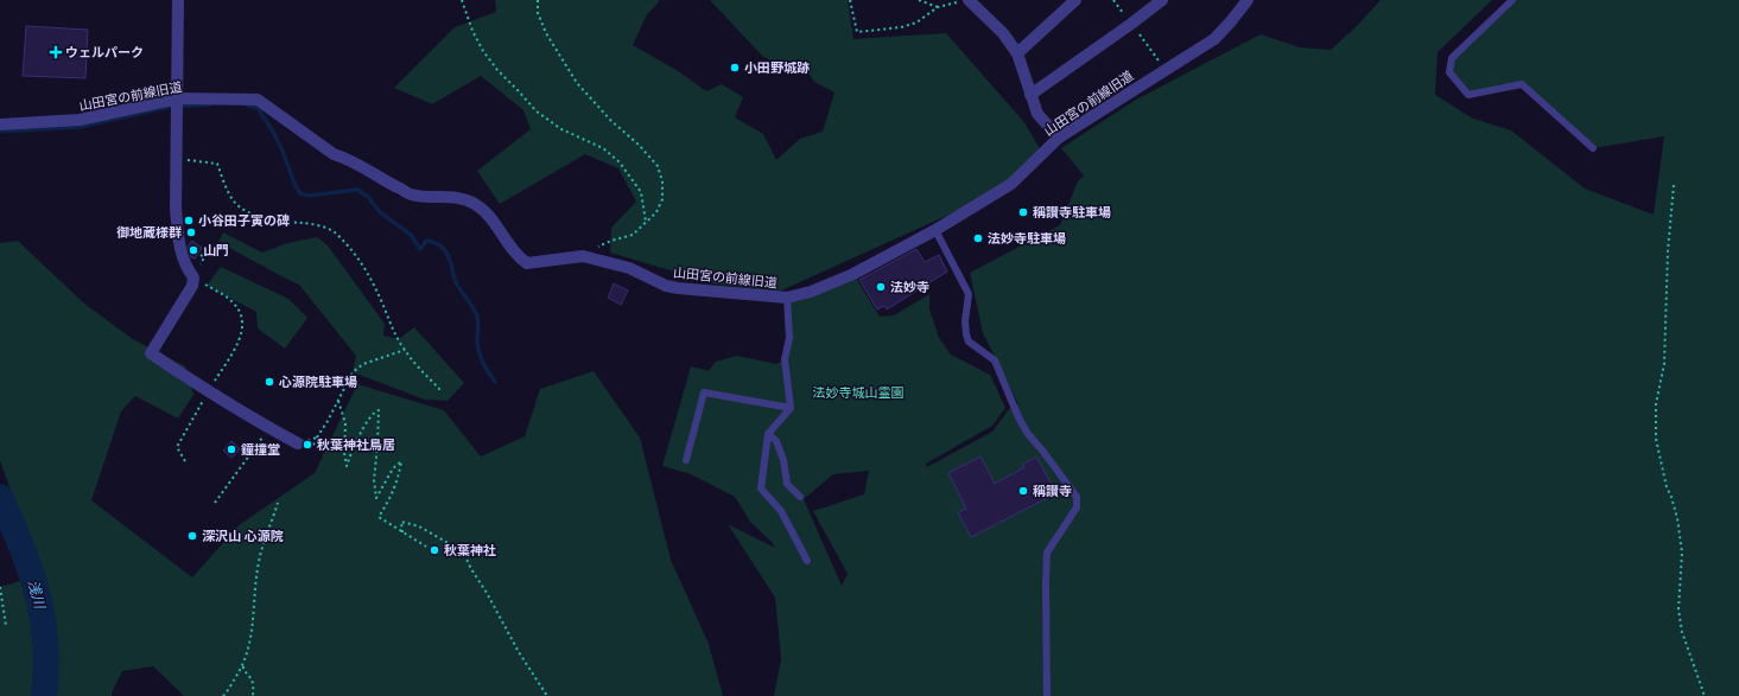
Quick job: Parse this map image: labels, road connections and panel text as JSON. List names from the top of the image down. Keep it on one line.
{"streets":{"street":["山田宮の前線旧道"]},"water":["浅川"],"parks":["法妙寺城山霊園"],"places":{"health":["ウェルパーク"],"other":["小田野城跡","稱讃寺駐車場","小谷田子寅の碑","御地蔵様群","法妙寺駐車場","山門","法妙寺","心源院駐車場","秋葉神社鳥居","鐘撞堂","稱讃寺","深沢山 心源院","秋葉神社"]}}
